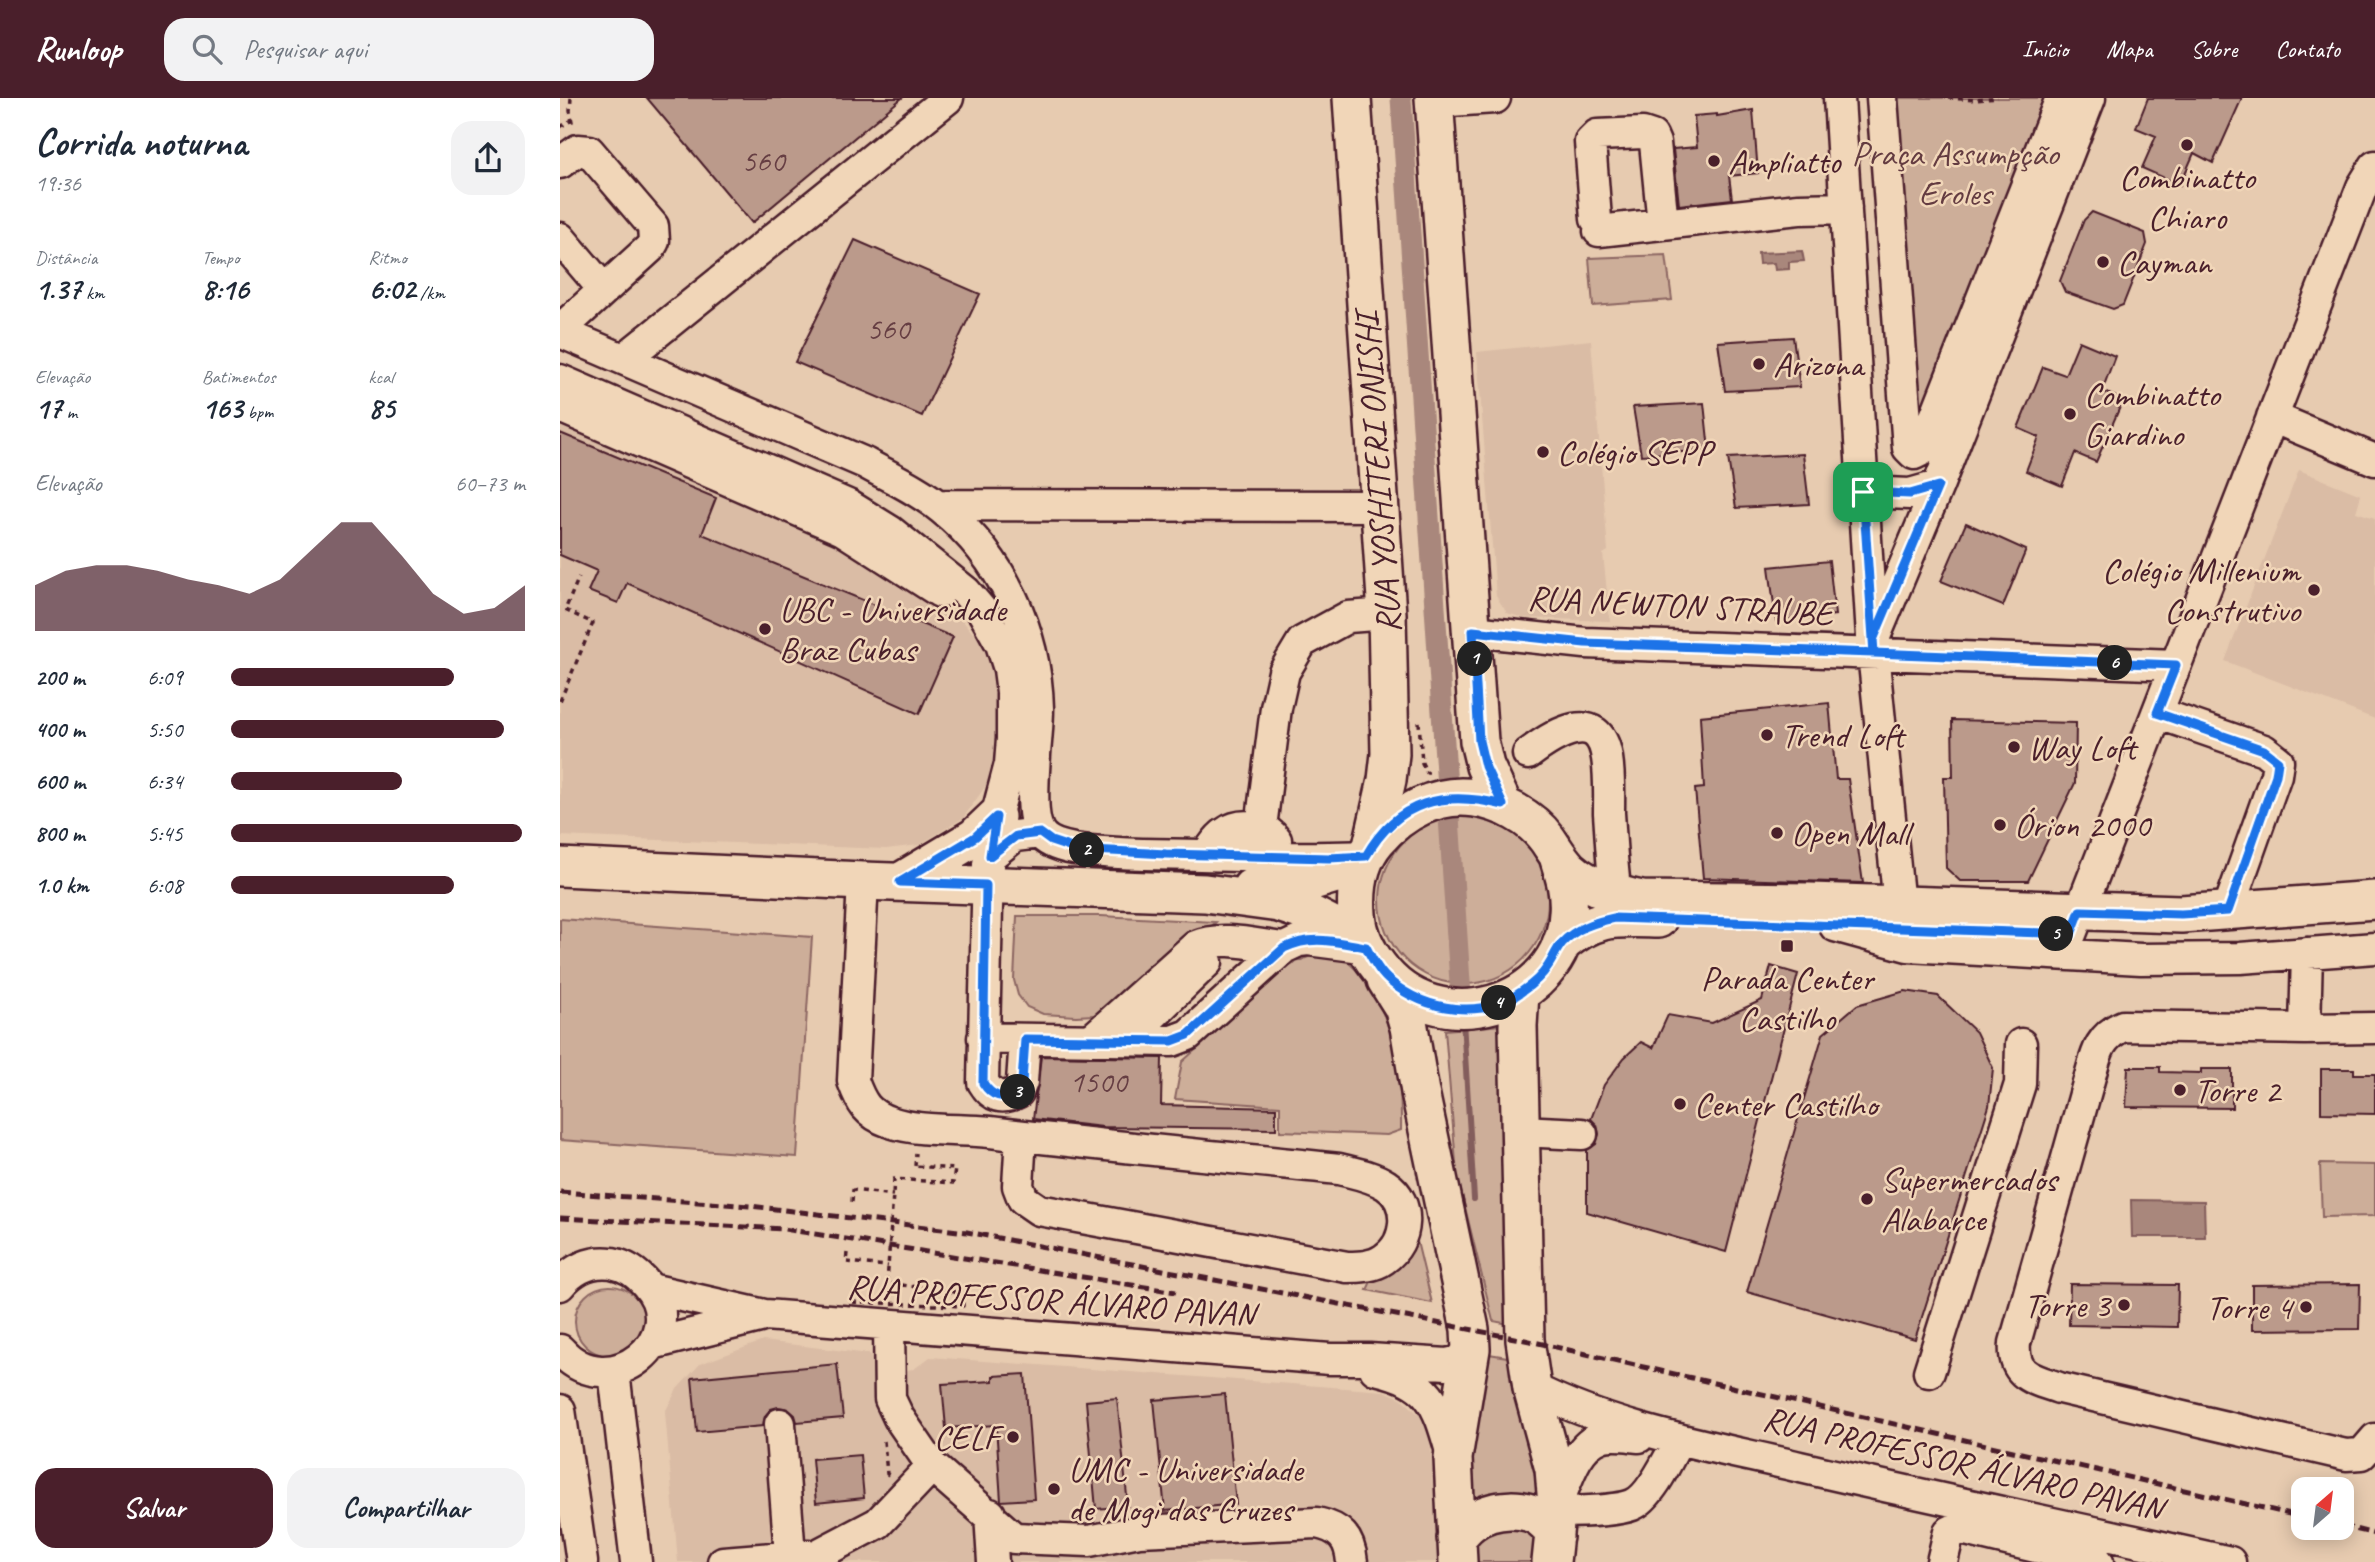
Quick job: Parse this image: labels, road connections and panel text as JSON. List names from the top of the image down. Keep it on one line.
{"streets":{"main road":["RUA YOSHITERI ONISHI"],"street":["RUA NEWTON STRAUBE","RUA PROFESSOR ÁLVARO PAVAN"]},"parks":["Praça Assumpção Eroles"],"places":{"other":["Combinatto Chiaro","Ampliatto","Cayman","Arizona","Combinatto Giardino","Colégio SEPP","Colégio Millenium Construtivo","UBC - Universidade Braz Cubas","Trend Loft","Way Loft","Órion 2000","Open Mall","Torre 2","Center Castilho","Supermercados Alabarce","Torre 3","Torre 4","CELF","UMC - Universidade de Mogi das Cruzes"],"transit":["Parada Center Castilho"]},"house_numbers":["560","560","1500"],"north":"top right","page":{"header":"Runloop","search":"Pesquisar aqui","nav":["Início","Mapa","Sobre","Contato"],"heading":["Corrida noturna","19:36"],"stats":[["Distância","1.37 km"],["Tempo","8:16"],["Ritmo","6:02 /km"],["Elevação","17 m"],["Batimentos","163 bpm"],["kcal","85"]],"chart":["Elevação","60–73 m"],"pins":["1","6","2","5","4","3"],"list":[{"name":"200 m","note":"6:09"},{"name":"400 m","note":"5:50"},{"name":"600 m","note":"6:34"},{"name":"800 m","note":"5:45"},{"name":"1.0 km","note":"6:08"}],"buttons":["Salvar","Compartilhar"]}}
